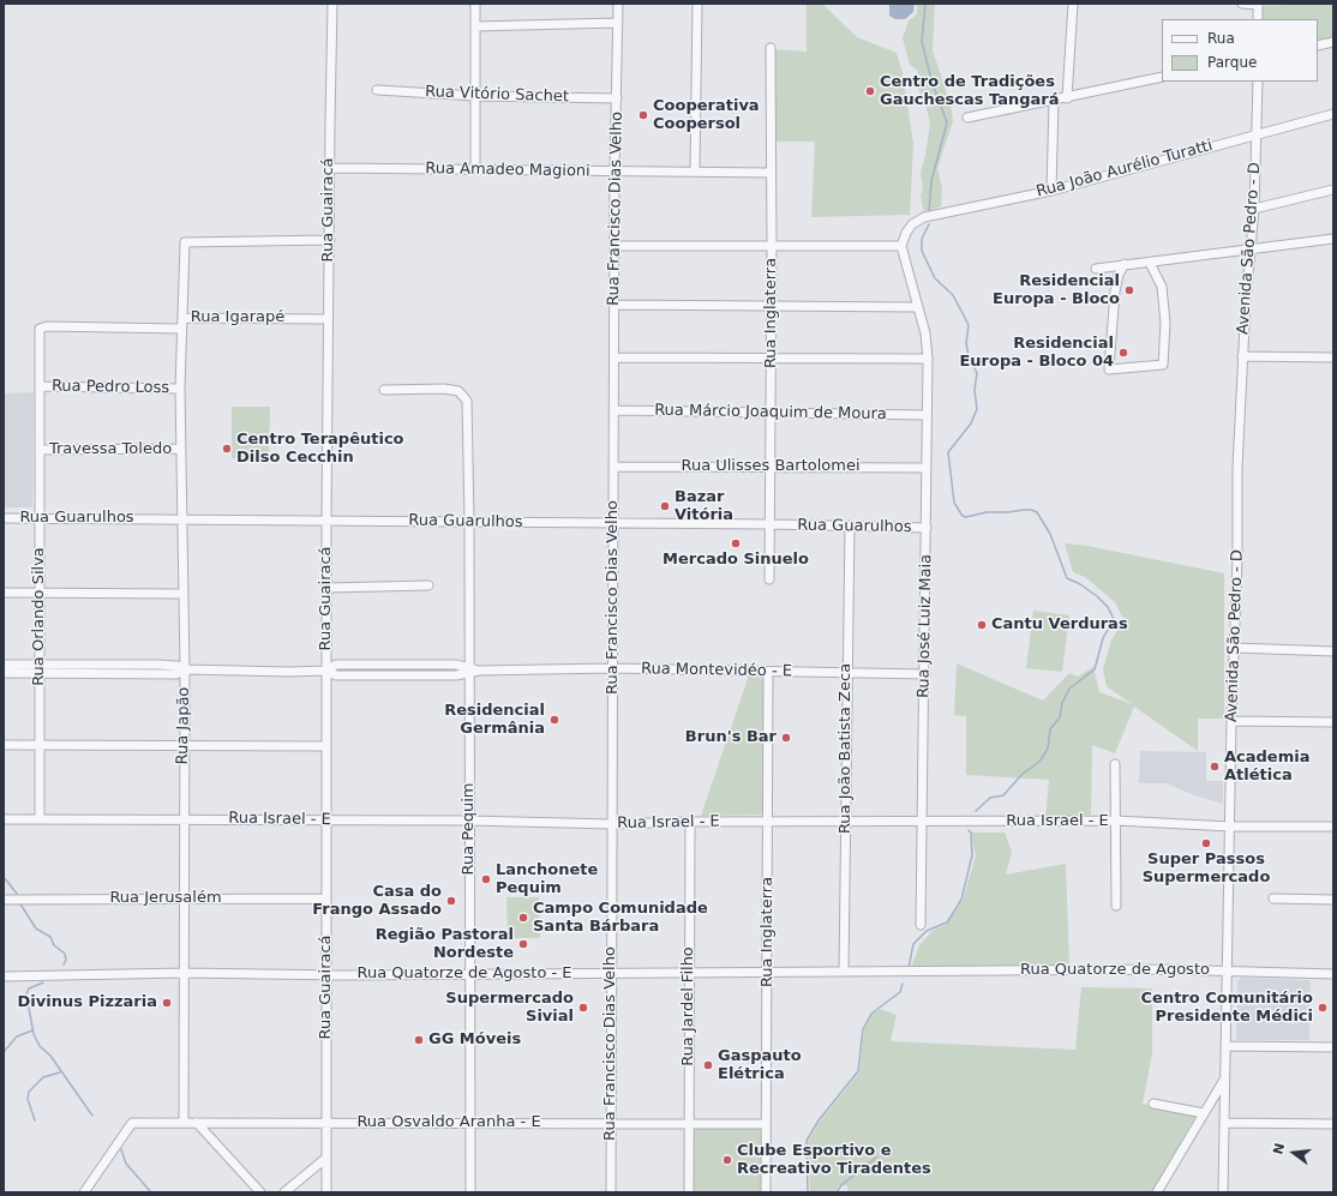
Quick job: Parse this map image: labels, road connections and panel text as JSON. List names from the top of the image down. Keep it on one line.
{"streets":{"street":["Rua Vitório Sachet","Rua João Aurélio Turatti","Rua Amadeo Magioni","Rua Francisco Dias Velho","Rua Guairacá","Avenida São Pedro - D","Rua Inglaterra","Rua Igarapé","Rua Pedro Loss","Rua Márcio Joaquim de Moura","Travessa Toledo","Rua Ulisses Bartolomei","Rua Guarulhos","Rua Orlando Silva","Rua José Luiz Maia","Rua Montevidéo - E","Rua Japão","Rua João Batista Zeca","Rua Israel - E","Rua Pequim","Rua Jerusalém","Rua Quatorze de Agosto","Rua Quatorze de Agosto - E","Rua Jardel Filho","Rua Osvaldo Aranha - E"]},"crossings":[["Rua Vitório Sachet","Rua Francisco Dias Velho"],["Rua João Aurélio Turatti","Avenida São Pedro - D"],["Rua João Aurélio Turatti","Rua José Luiz Maia"],["Rua Amadeo Magioni","Rua Francisco Dias Velho"],["Rua Amadeo Magioni","Rua Guairacá"],["Rua Amadeo Magioni","Rua Inglaterra"],["Rua Francisco Dias Velho","Rua Márcio Joaquim de Moura"],["Rua Francisco Dias Velho","Rua Ulisses Bartolomei"],["Rua Francisco Dias Velho","Rua Guarulhos"],["Rua Francisco Dias Velho","Rua Montevidéo - E"],["Rua Francisco Dias Velho","Rua Israel - E"],["Rua Francisco Dias Velho","Rua Quatorze de Agosto - E"],["Rua Francisco Dias Velho","Rua Osvaldo Aranha - E"],["Rua Guairacá","Rua Igarapé"],["Rua Guairacá","Rua Guarulhos"],["Rua Guairacá","Rua Montevidéo - E"],["Rua Guairacá","Rua Israel - E"],["Rua Guairacá","Rua Jerusalém"],["Rua Guairacá","Rua Quatorze de Agosto - E"],["Rua Guairacá","Rua Osvaldo Aranha - E"],["Avenida São Pedro - D","Rua Israel - E"],["Avenida São Pedro - D","Rua Quatorze de Agosto"],["Rua Inglaterra","Rua Márcio Joaquim de Moura"],["Rua Inglaterra","Rua Ulisses Bartolomei"],["Rua Inglaterra","Rua Guarulhos"],["Rua Inglaterra","Rua Montevidéo - E"],["Rua Inglaterra","Rua Israel - E"],["Rua Inglaterra","Rua Quatorze de Agosto - E"],["Rua Inglaterra","Rua Osvaldo Aranha - E"],["Rua Igarapé","Rua Orlando Silva"],["Rua Igarapé","Rua Japão"],["Rua Pedro Loss","Rua Orlando Silva"],["Rua Pedro Loss","Rua Japão"],["Rua Márcio Joaquim de Moura","Rua José Luiz Maia"],["Travessa Toledo","Rua Orlando Silva"],["Travessa Toledo","Rua Japão"],["Rua Ulisses Bartolomei","Rua José Luiz Maia"],["Rua Guarulhos","Rua Orlando Silva"],["Rua Guarulhos","Rua José Luiz Maia"],["Rua Guarulhos","Rua Japão"],["Rua Guarulhos","Rua João Batista Zeca"],["Rua Guarulhos","Rua Pequim"],["Rua Orlando Silva","Rua Montevidéo - E"],["Rua Orlando Silva","Rua Israel - E"],["Rua José Luiz Maia","Rua Montevidéo - E"],["Rua José Luiz Maia","Rua Israel - E"],["Rua Montevidéo - E","Rua Japão"],["Rua Montevidéo - E","Rua João Batista Zeca"],["Rua Montevidéo - E","Rua Pequim"],["Rua Japão","Rua Israel - E"],["Rua Japão","Rua Jerusalém"],["Rua Japão","Rua Quatorze de Agosto - E"],["Rua Japão","Rua Osvaldo Aranha - E"],["Rua João Batista Zeca","Rua Israel - E"],["Rua João Batista Zeca","Rua Quatorze de Agosto - E"],["Rua Israel - E","Rua Pequim"],["Rua Israel - E","Rua Jardel Filho"],["Rua Pequim","Rua Quatorze de Agosto - E"],["Rua Pequim","Rua Osvaldo Aranha - E"],["Rua Quatorze de Agosto","Rua Quatorze de Agosto - E"],["Rua Quatorze de Agosto - E","Rua Jardel Filho"],["Rua Jardel Filho","Rua Osvaldo Aranha - E"]],"places":["Centro de Tradições Gauchescas Tangará","Cooperativa Coopersol","Residencial Europa - Bloco","Residencial Europa - Bloco 04","Centro Terapêutico Dilso Cecchin","Bazar Vitória","Mercado Sinuelo","Cantu Verduras","Residencial Germânia","Brun's Bar","Academia Atlética","Super Passos Supermercado","Lanchonete Pequim","Casa do Frango Assado","Campo Comunidade Santa Bárbara","Região Pastoral Nordeste","Divinus Pizzaria","Supermercado Sivial","Centro Comunitário Presidente Médici","GG Móveis","Gaspauto Elétrica","Clube Esportivo e Recreativo Tiradentes"],"legend":["Rua","Parque"],"north":"left"}
